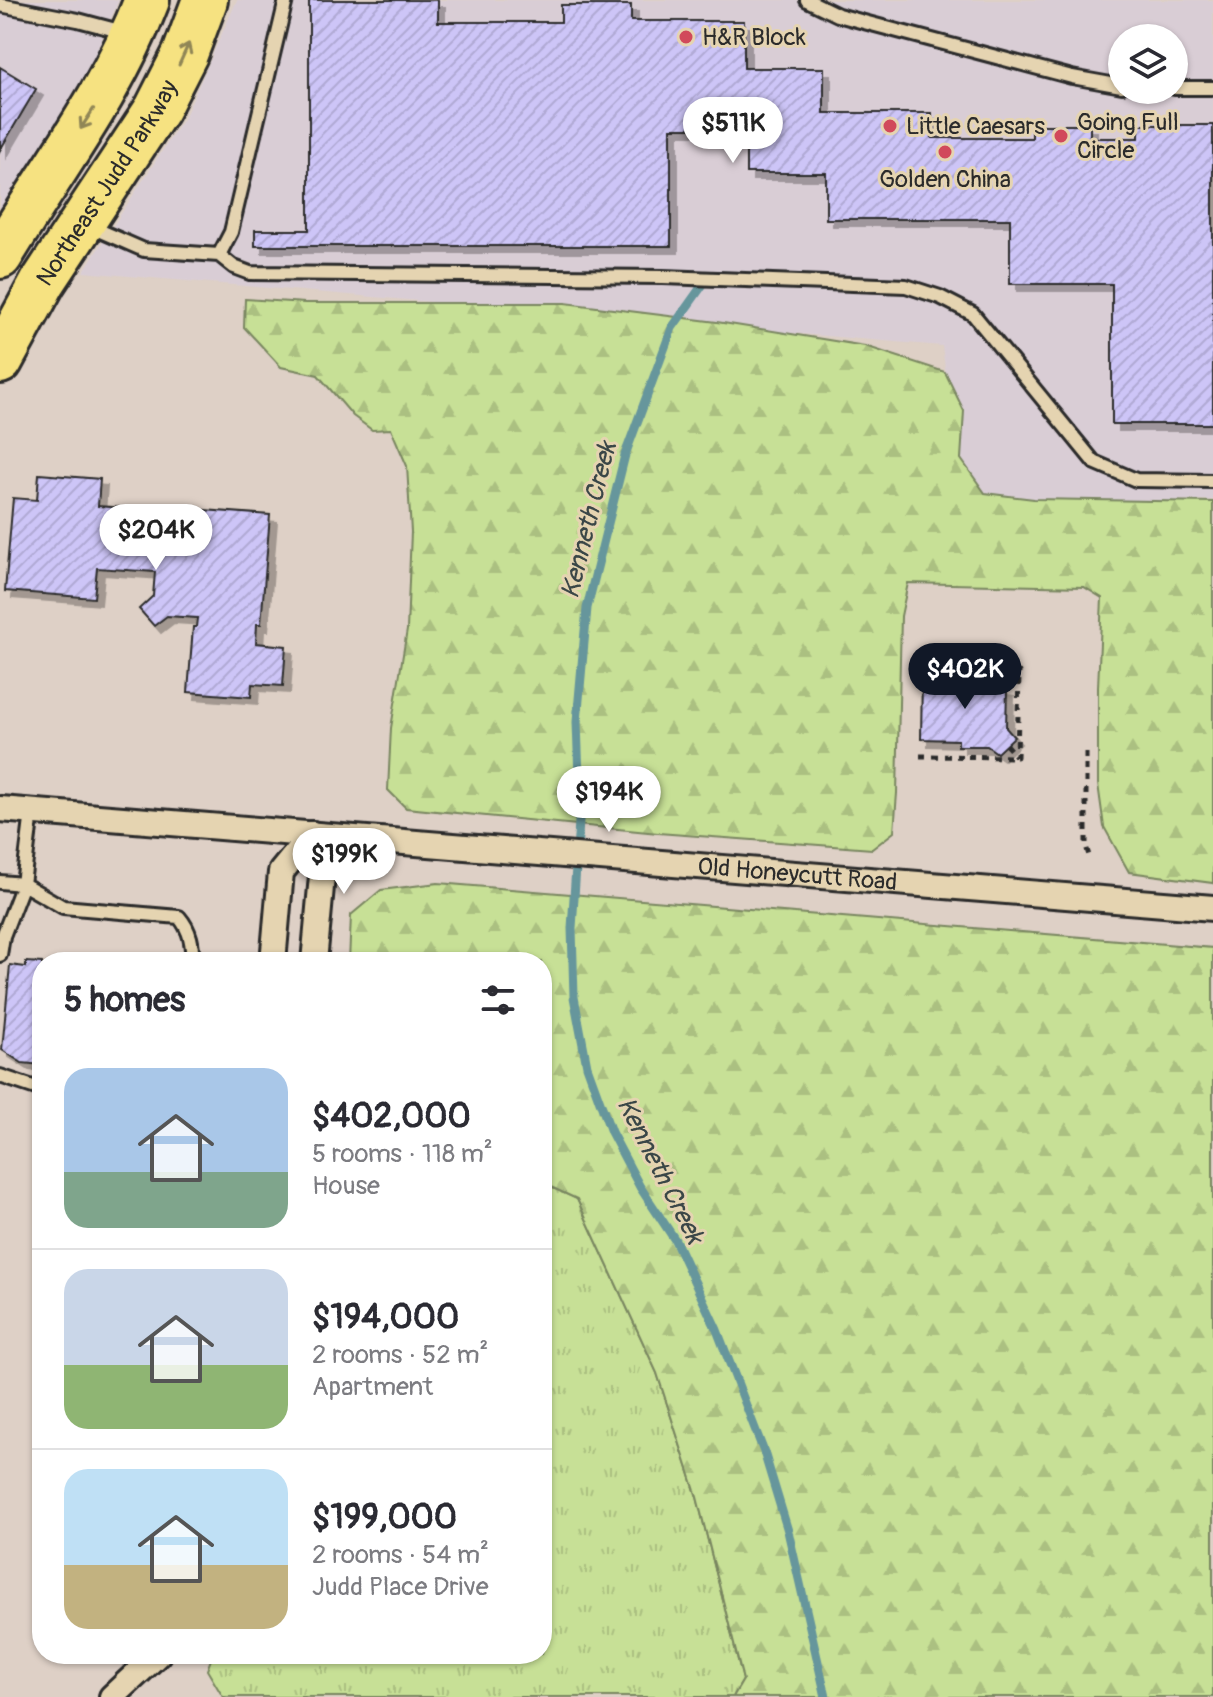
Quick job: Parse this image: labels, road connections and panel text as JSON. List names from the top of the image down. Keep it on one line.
{"streets":{"highway":["Northeast Judd Parkway"],"street":["Old Honeycutt Road"]},"water":["Kenneth Creek"],"places":["H&R Block","Little Caesars","Going Full Circle","Golden China"],"page":{"price":["$511K","$204K","$402K","$194K","$199K"],"heading":"5 homes","list":[{"name":"$402,000","note":"5 rooms · 118 m² · House"},{"name":"$194,000","note":"2 rooms · 52 m² · Apartment"},{"name":"$199,000","note":"2 rooms · 54 m² · Judd Place Drive"}]}}
